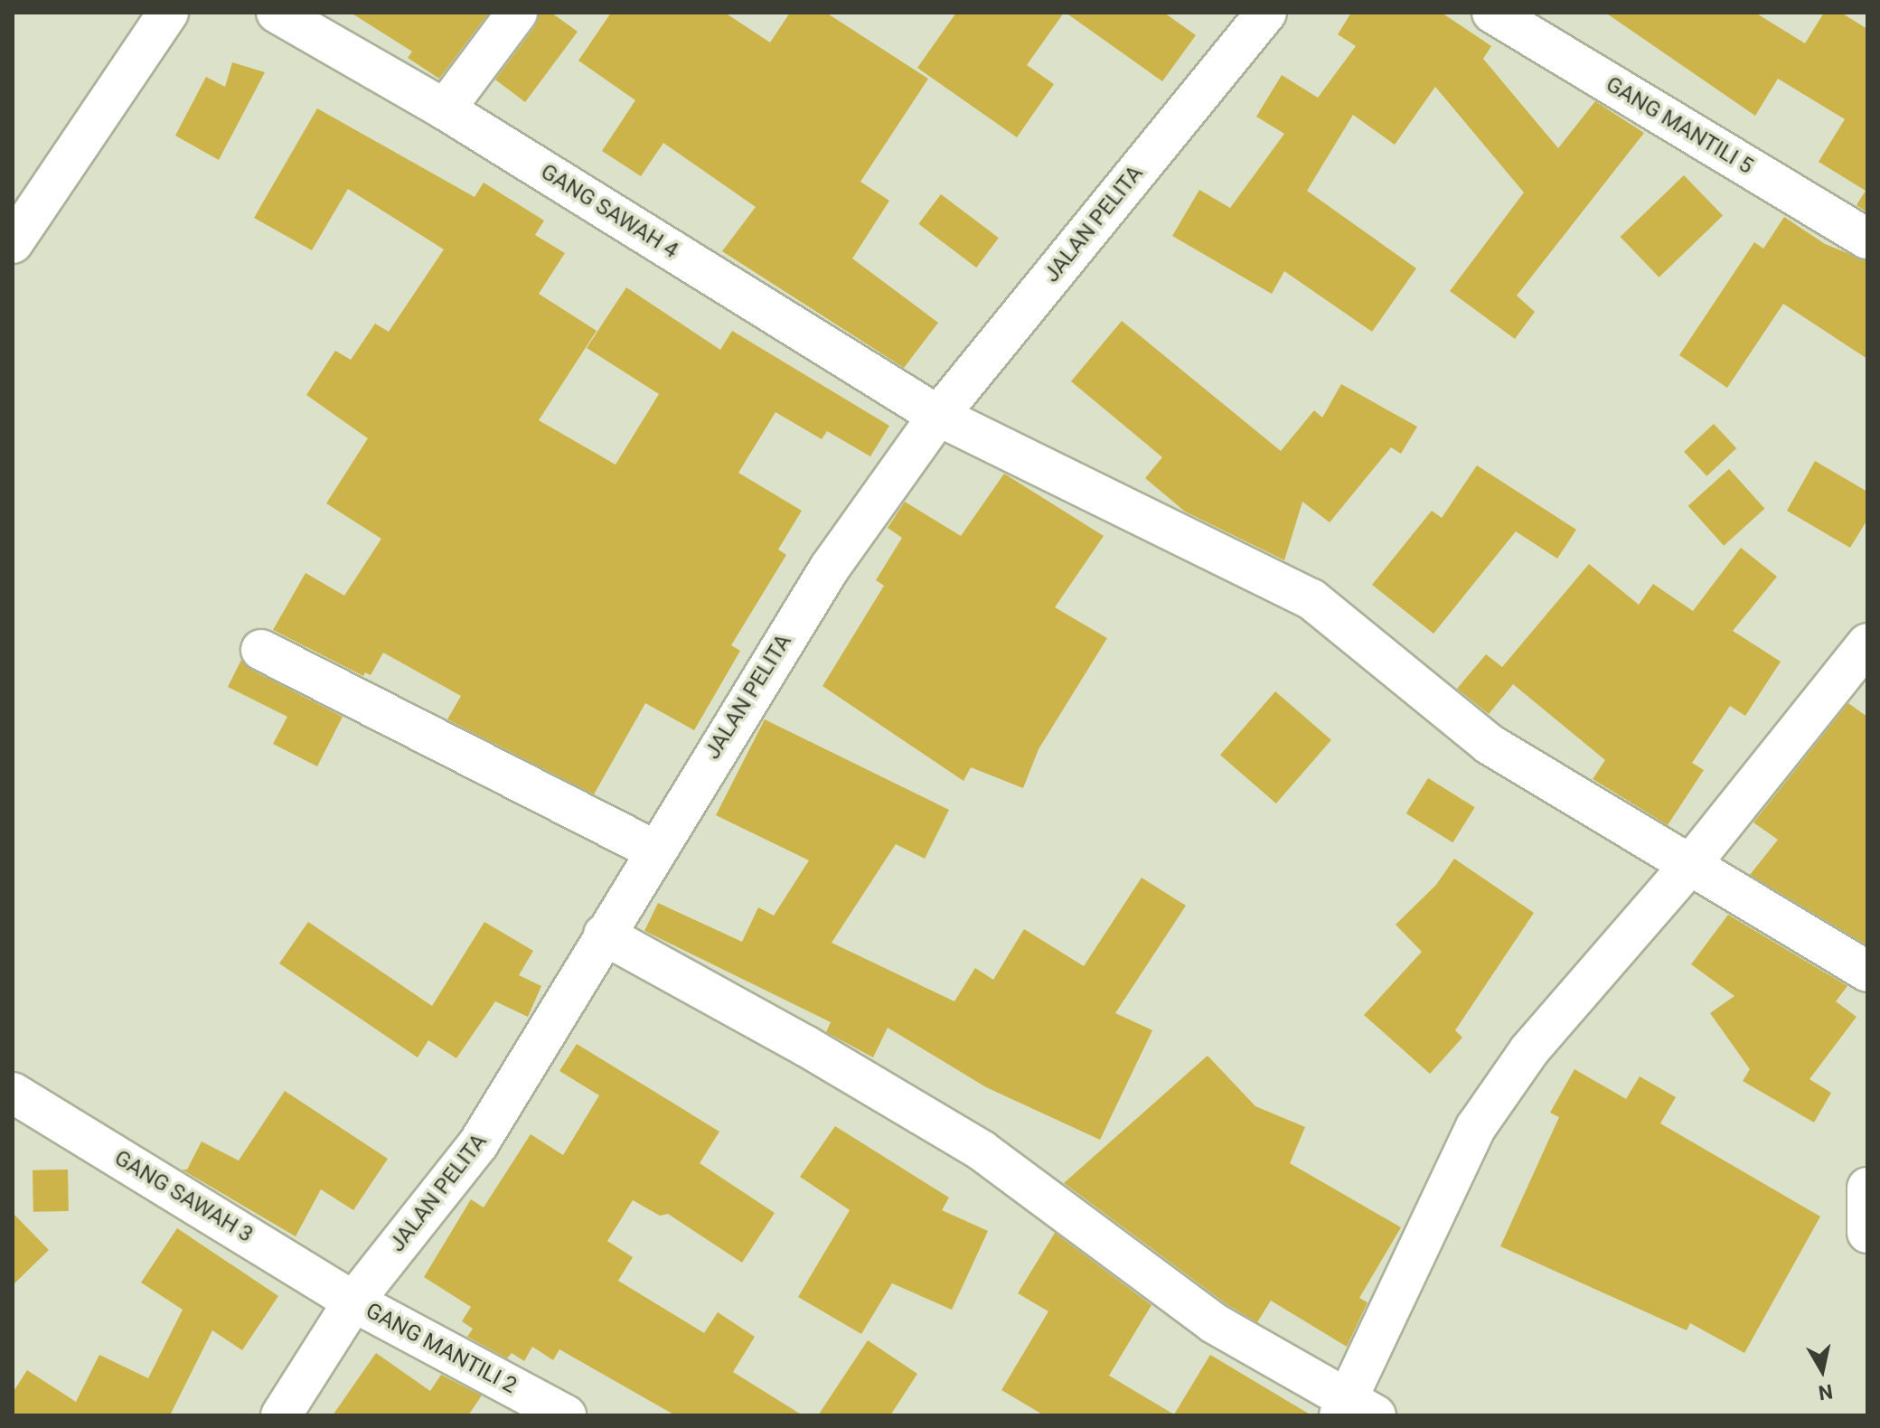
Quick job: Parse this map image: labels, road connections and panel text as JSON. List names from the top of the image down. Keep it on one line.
{"streets":{"street":["GANG MANTILI 5","GANG SAWAH 4","JALAN PELITA","GANG SAWAH 3","GANG MANTILI 2"]},"crossings":[["GANG SAWAH 4","JALAN PELITA"],["JALAN PELITA","GANG SAWAH 3"],["JALAN PELITA","GANG MANTILI 2"],["GANG SAWAH 3","GANG MANTILI 2"]],"north":"bottom"}
